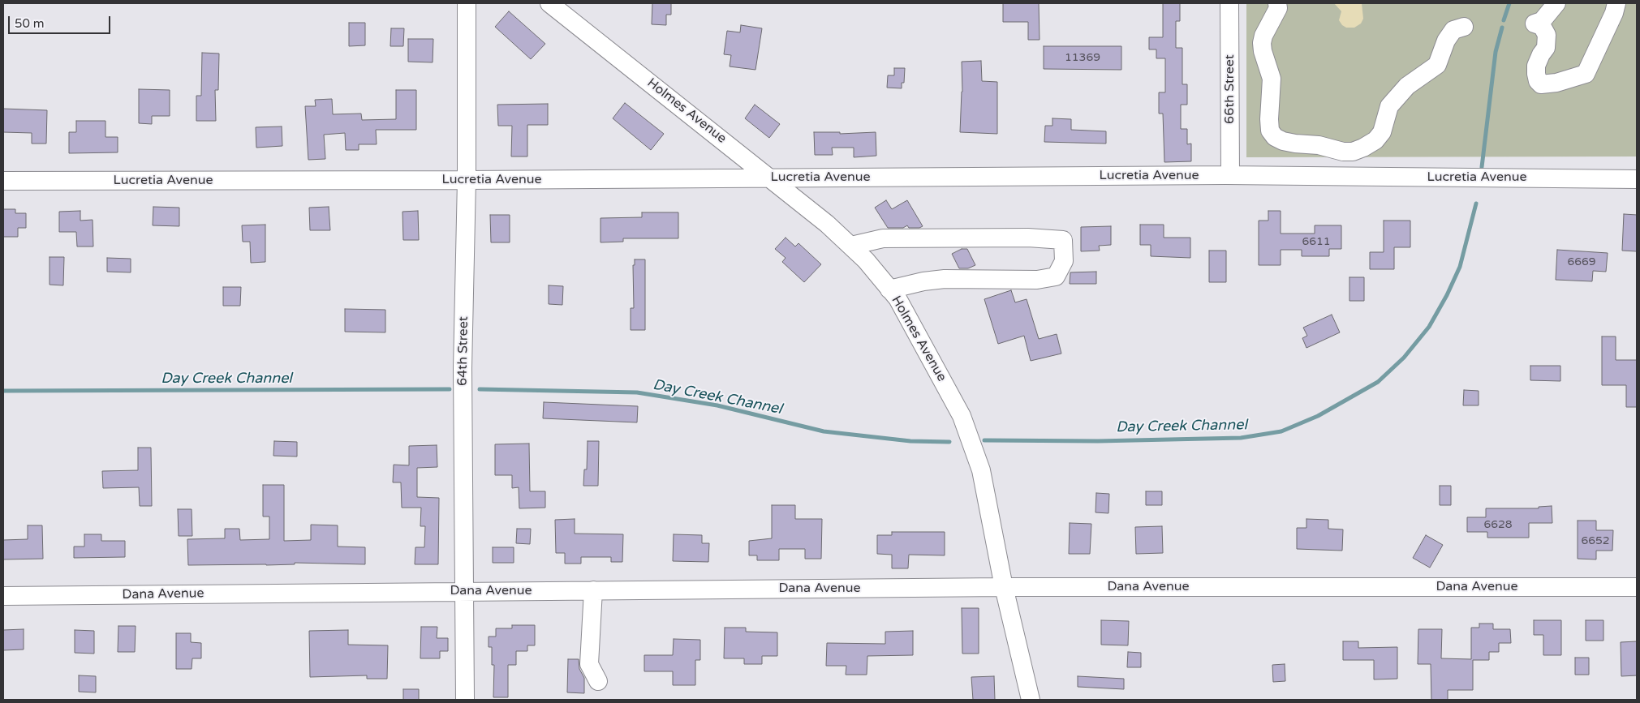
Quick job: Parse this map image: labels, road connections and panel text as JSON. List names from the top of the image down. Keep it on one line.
{"streets":{"street":["66th Street","Holmes Avenue","Lucretia Avenue","64th Street","Dana Avenue"]},"crossings":[["66th Street","Lucretia Avenue"],["Holmes Avenue","Lucretia Avenue"],["Holmes Avenue","Dana Avenue"],["Lucretia Avenue","64th Street"],["64th Street","Dana Avenue"]],"water":["Day Creek Channel"],"house_numbers":["11369","6611","6669","6628","6652"],"scale_bar":"50 m"}
